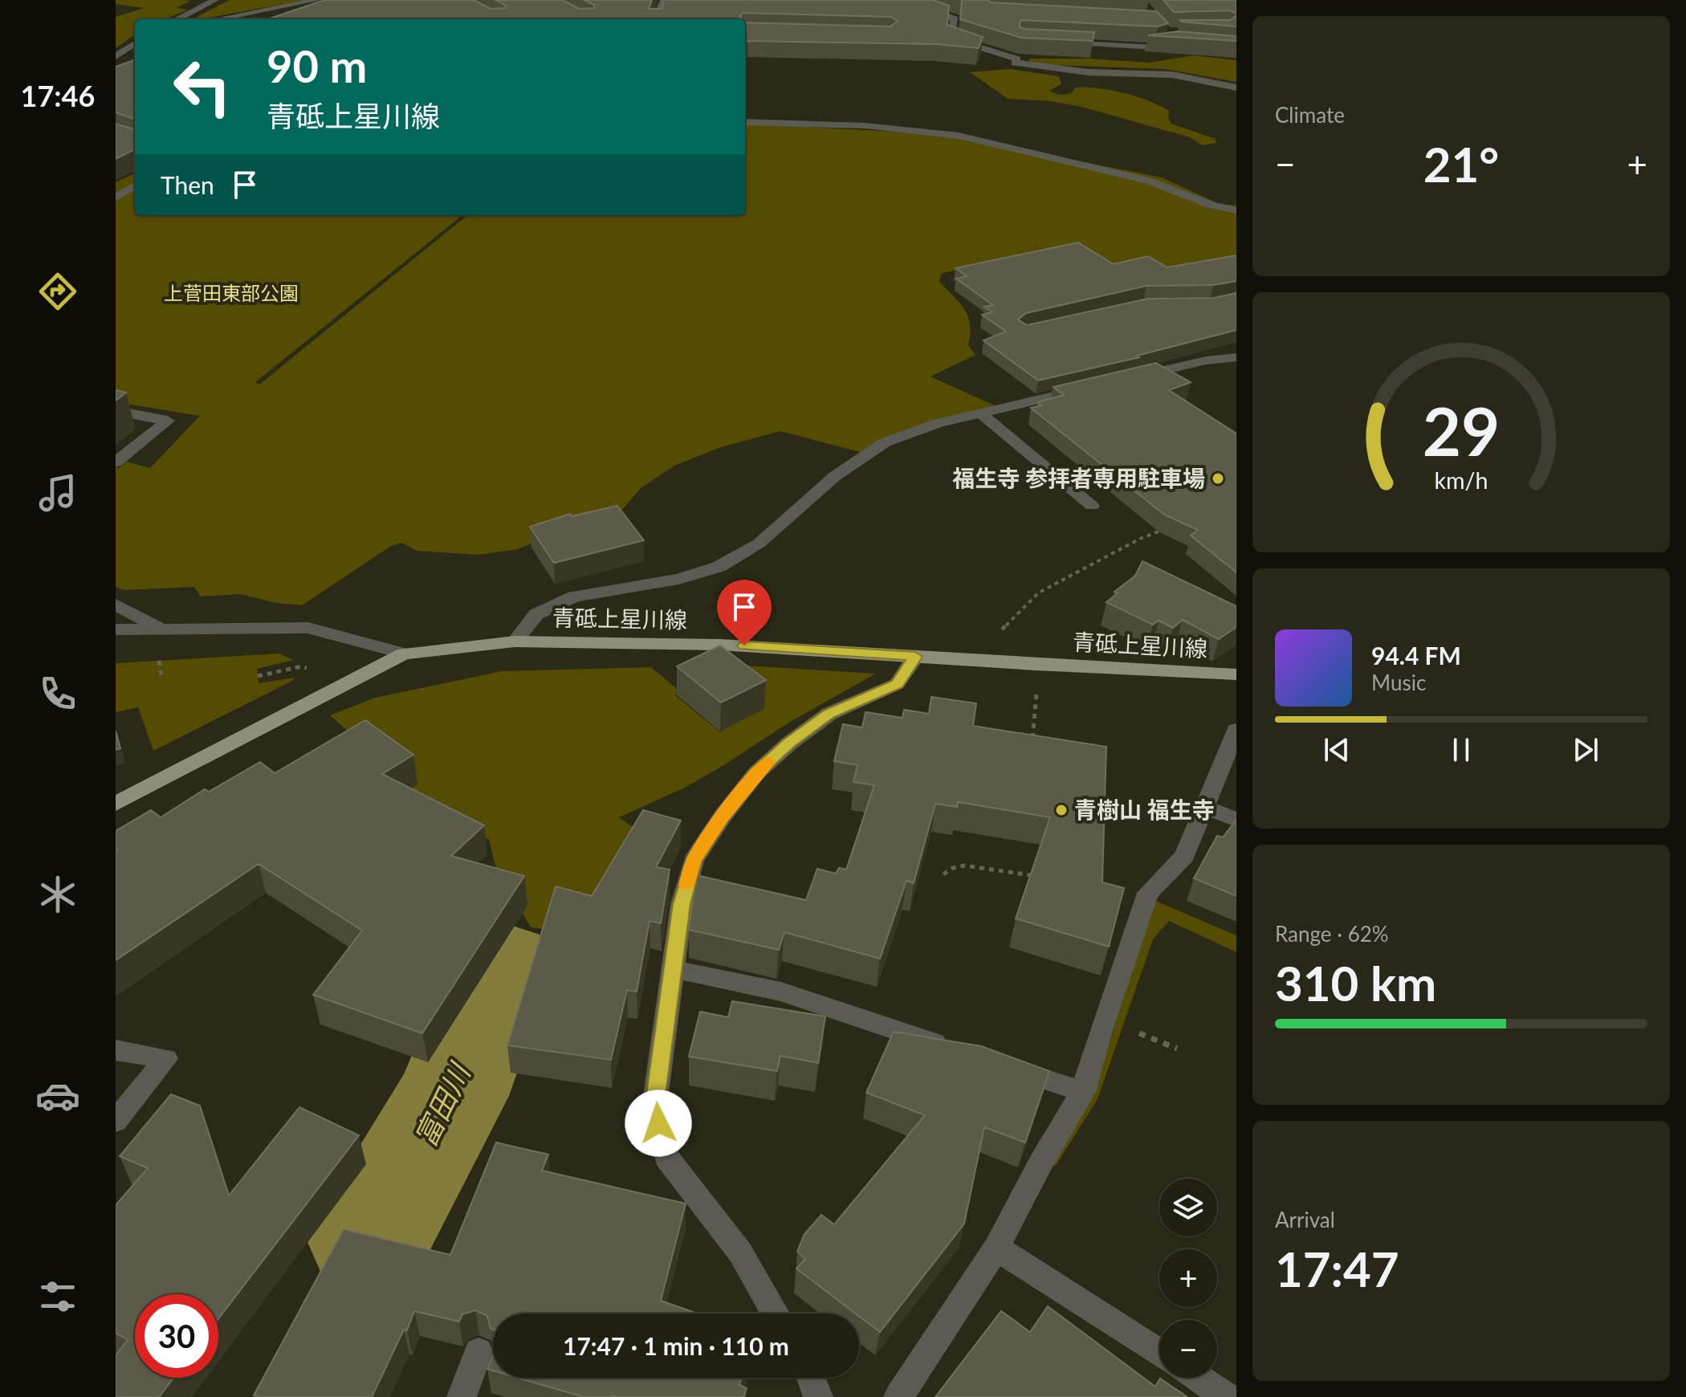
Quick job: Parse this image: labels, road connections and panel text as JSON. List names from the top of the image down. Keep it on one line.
{"streets":{"main road":["青砥上星川線"]},"water":["富田川"],"parks":["上菅田東部公園"],"places":["福生寺 参拝者専用駐車場","青樹山 福生寺"],"page":{"tabs":"17:46","tile":["Climate",["Range · 62%","310 km"],["Arrival","17:47"]],"turn":["90 m","青砥上星川線"],"heat":["−","21°","+"],"then":"Then","song":["94.4 FM","Music"],"map_buttons":["+","−"],"limit":"30","trip":"17:47 · 1 min · 110 m","gauge":["29","km/h"]}}
